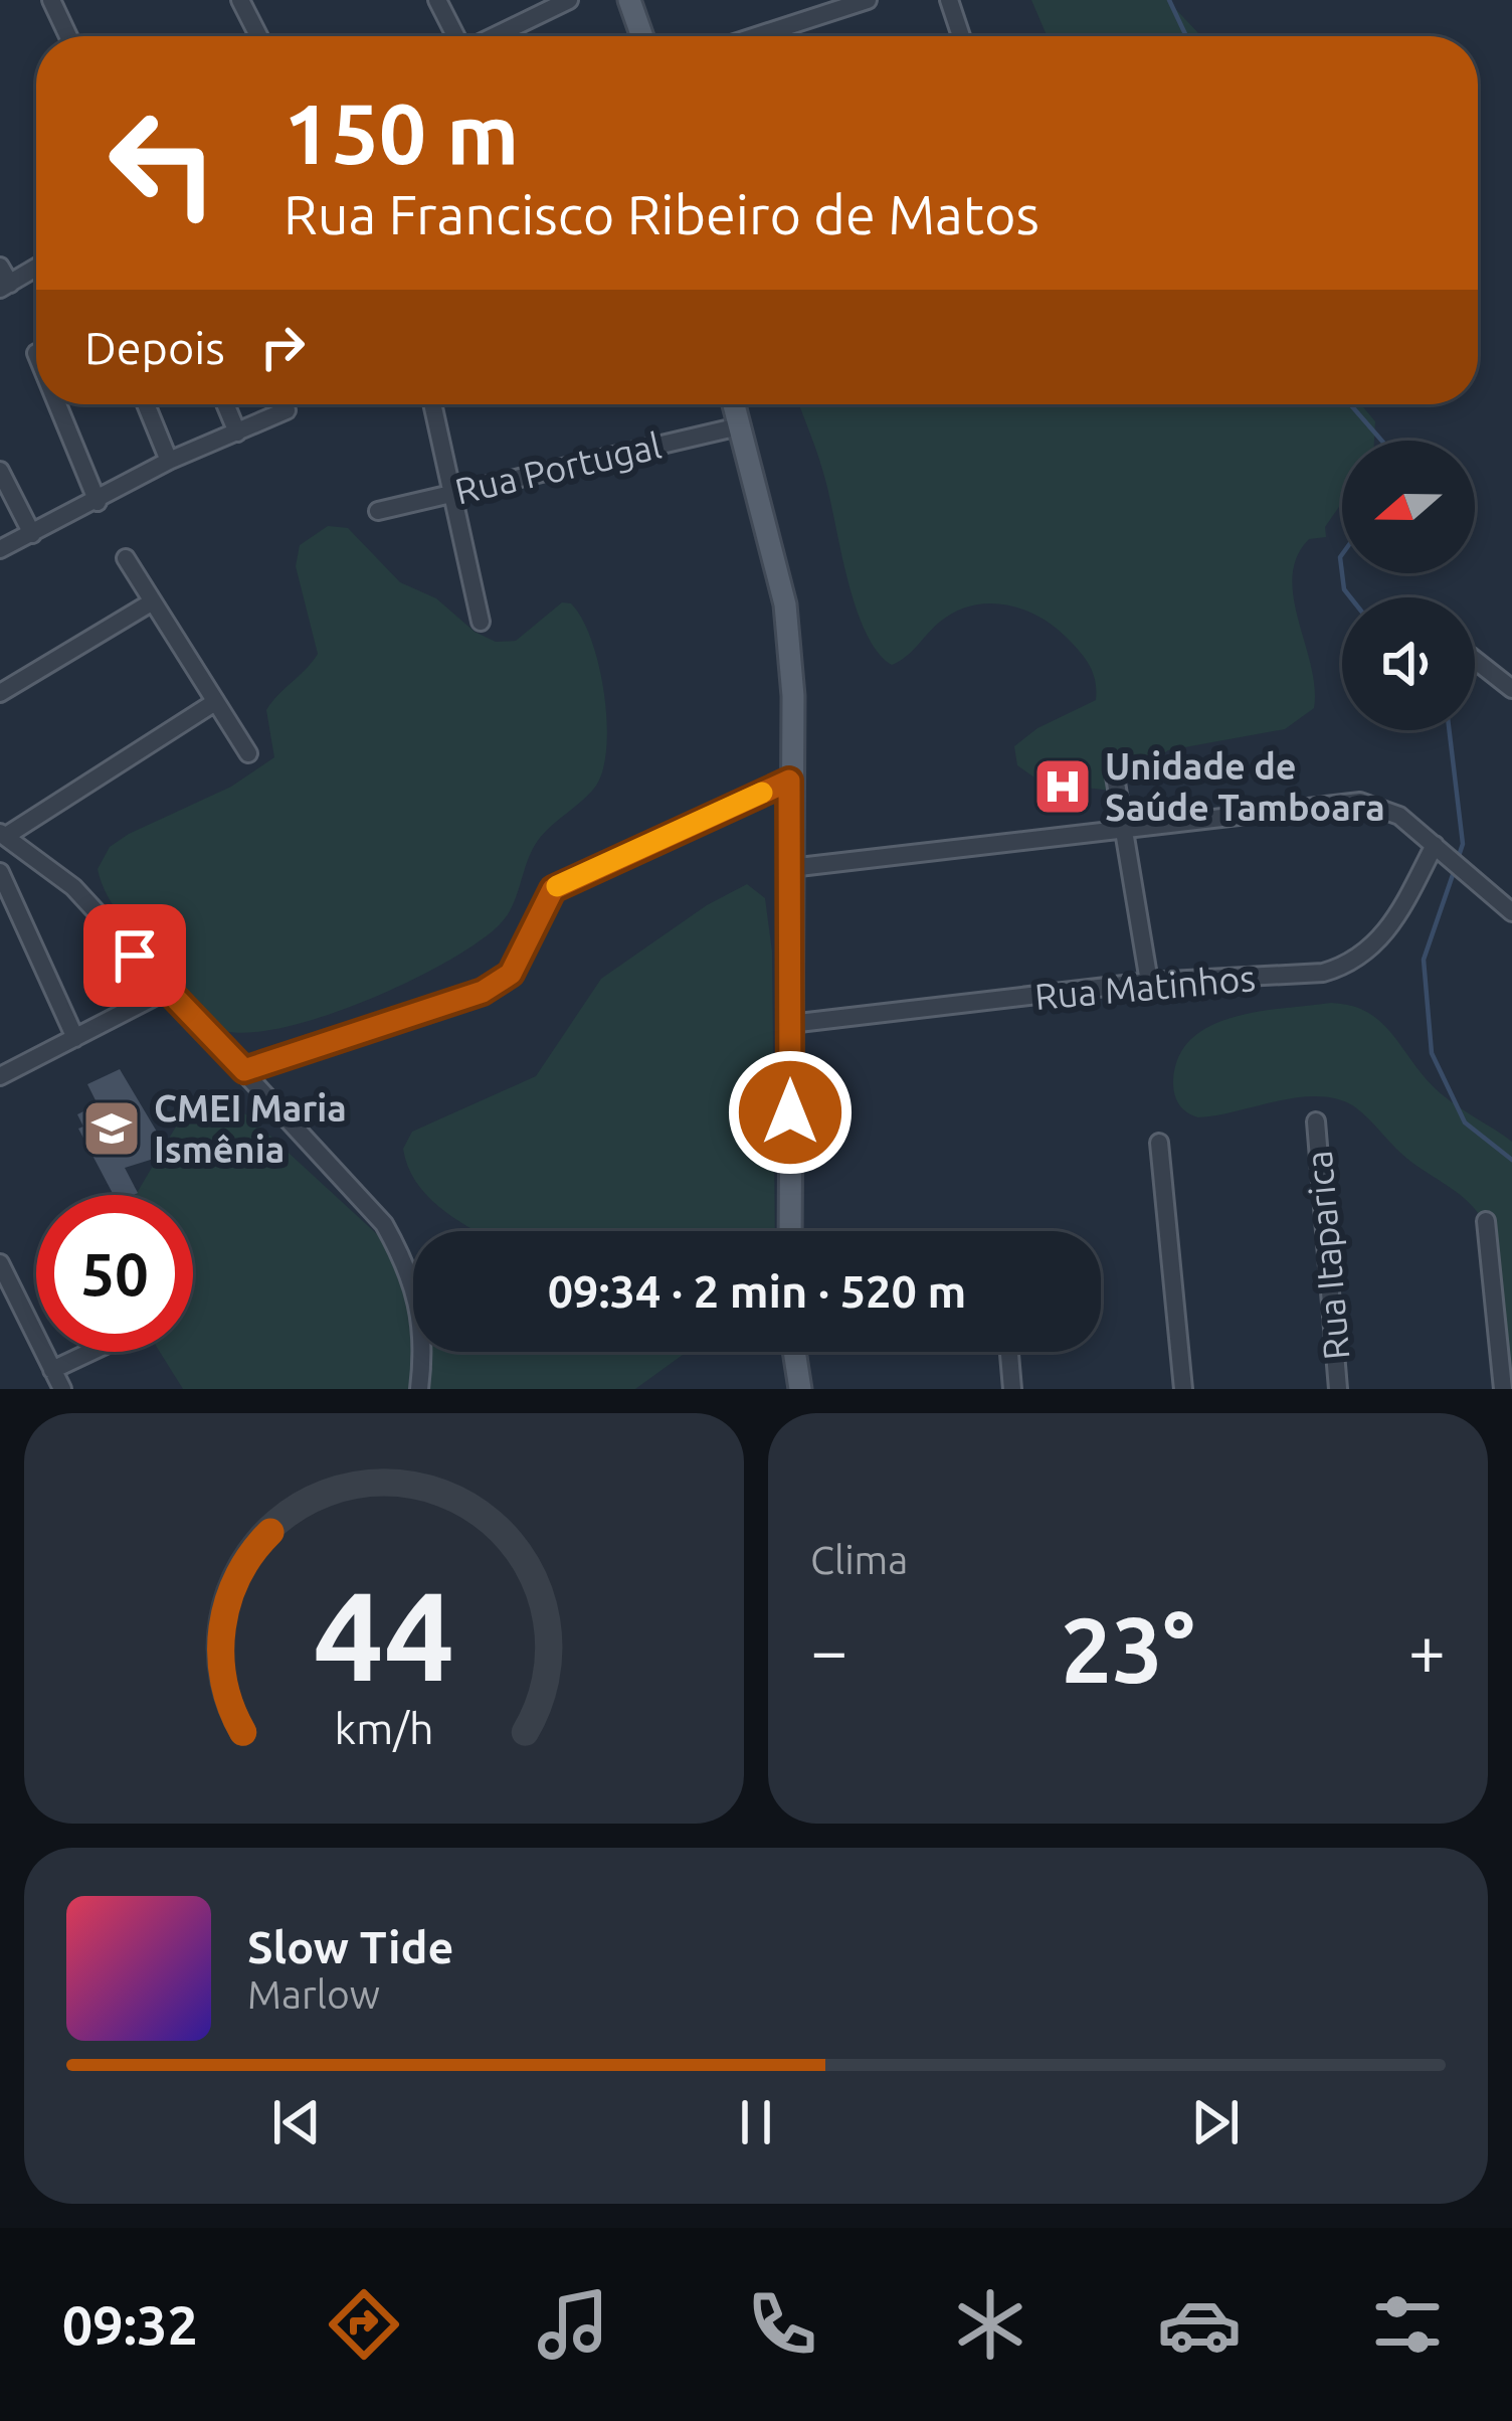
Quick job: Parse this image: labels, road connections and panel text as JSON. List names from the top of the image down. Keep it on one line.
{"streets":{"street":["Rua Portugal","Rua Matinhos","Rua Itaparica"]},"places":{"hospital":["Unidade de Saúde Tamboara"],"school or university":["CMEI Maria Ismênia"]},"north":"left","page":{"turn":["150 m","Rua Francisco Ribeiro de Matos"],"then":"Depois","limit":"50","trip":"09:34 · 2 min · 520 m","tile":"Clima","heat":["−","23°","+"],"song":["Slow Tide","Marlow"],"tabs":"09:32","gauge":["44","km/h"]}}
